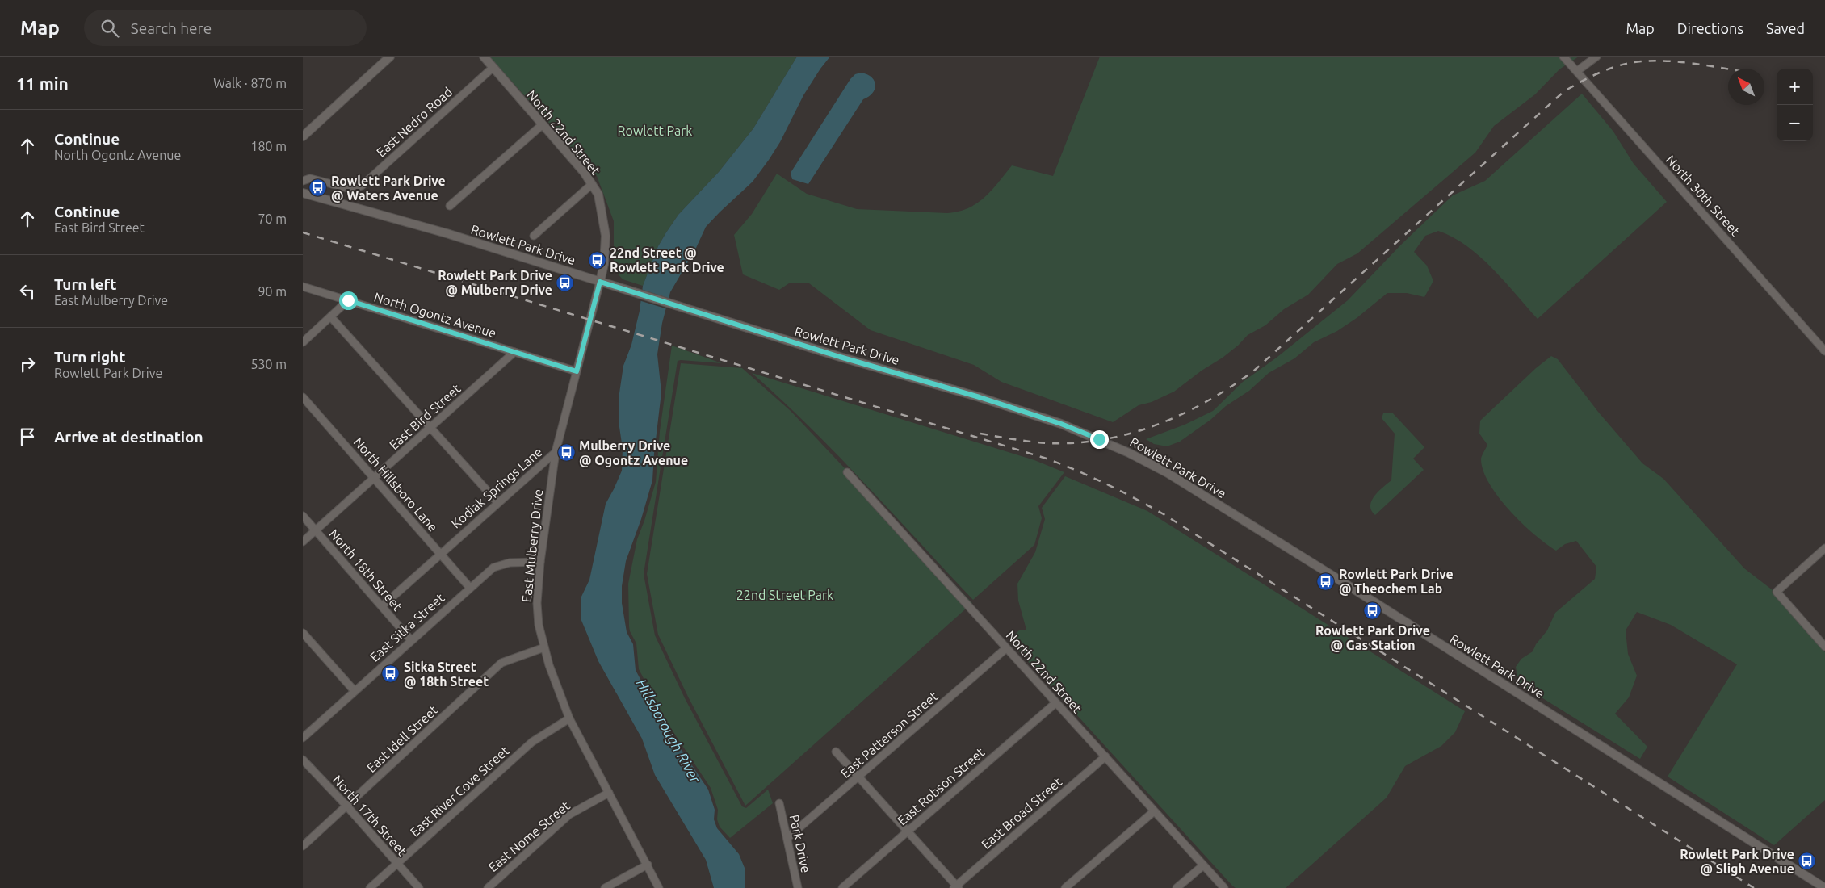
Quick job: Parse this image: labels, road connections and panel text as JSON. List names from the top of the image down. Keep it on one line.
{"streets":{"street":["East Nedro Road","North 22nd Street","North 30th Street","Rowlett Park Drive","North Ogontz Avenue","East Bird Street","North Hillsboro Lane","Kodiak Springs Lane","East Mulberry Drive","North 18th Street","East Sitka Street","East Patterson Street","East Idell Street","East Robson Street","East River Cove Street","East Broad Street","North 17th Street","East Nome Street","Park Drive"]},"crossings":[["East Nedro Road","North 22nd Street"],["North 22nd Street","Rowlett Park Drive"],["North 22nd Street","East Mulberry Drive"],["North 22nd Street","East Patterson Street"],["North 22nd Street","East Robson Street"],["North 22nd Street","East Broad Street"],["Rowlett Park Drive","East Mulberry Drive"],["North Ogontz Avenue","East Bird Street"],["East Bird Street","North Hillsboro Lane"],["East Bird Street","North 18th Street"],["North Hillsboro Lane","Kodiak Springs Lane"],["North Hillsboro Lane","East Sitka Street"],["Kodiak Springs Lane","East Mulberry Drive"],["Kodiak Springs Lane","North 18th Street"],["East Mulberry Drive","East Sitka Street"],["East Mulberry Drive","East Idell Street"],["East Mulberry Drive","East River Cove Street"],["East Mulberry Drive","East Nome Street"],["North 18th Street","East Sitka Street"],["East Patterson Street","Park Drive"],["East Idell Street","North 17th Street"],["East River Cove Street","North 17th Street"]],"water":["Hillsborough River"],"parks":["Rowlett Park","22nd Street Park"],"places":{"bus stop":["Rowlett Park Drive @ Waters Avenue","22nd Street @ Rowlett Park Drive","Rowlett Park Drive @ Mulberry Drive","Mulberry Drive @ Ogontz Avenue","Rowlett Park Drive @ Theochem Lab","Rowlett Park Drive @ Gas Station","Sitka Street @ 18th Street","Rowlett Park Drive @ Sligh Avenue"]},"north":"top left","page":{"header":"Map","search":"Search here","nav":["Map","Directions","Saved"],"heading":["11 min","Walk · 870 m"],"map_buttons":["+","−"],"list":[["Continue","North Ogontz Avenue","180 m"],["Continue","East Bird Street","70 m"],["Turn left","East Mulberry Drive","90 m"],["Turn right","Rowlett Park Drive","530 m"],"Arrive at destination"]}}
